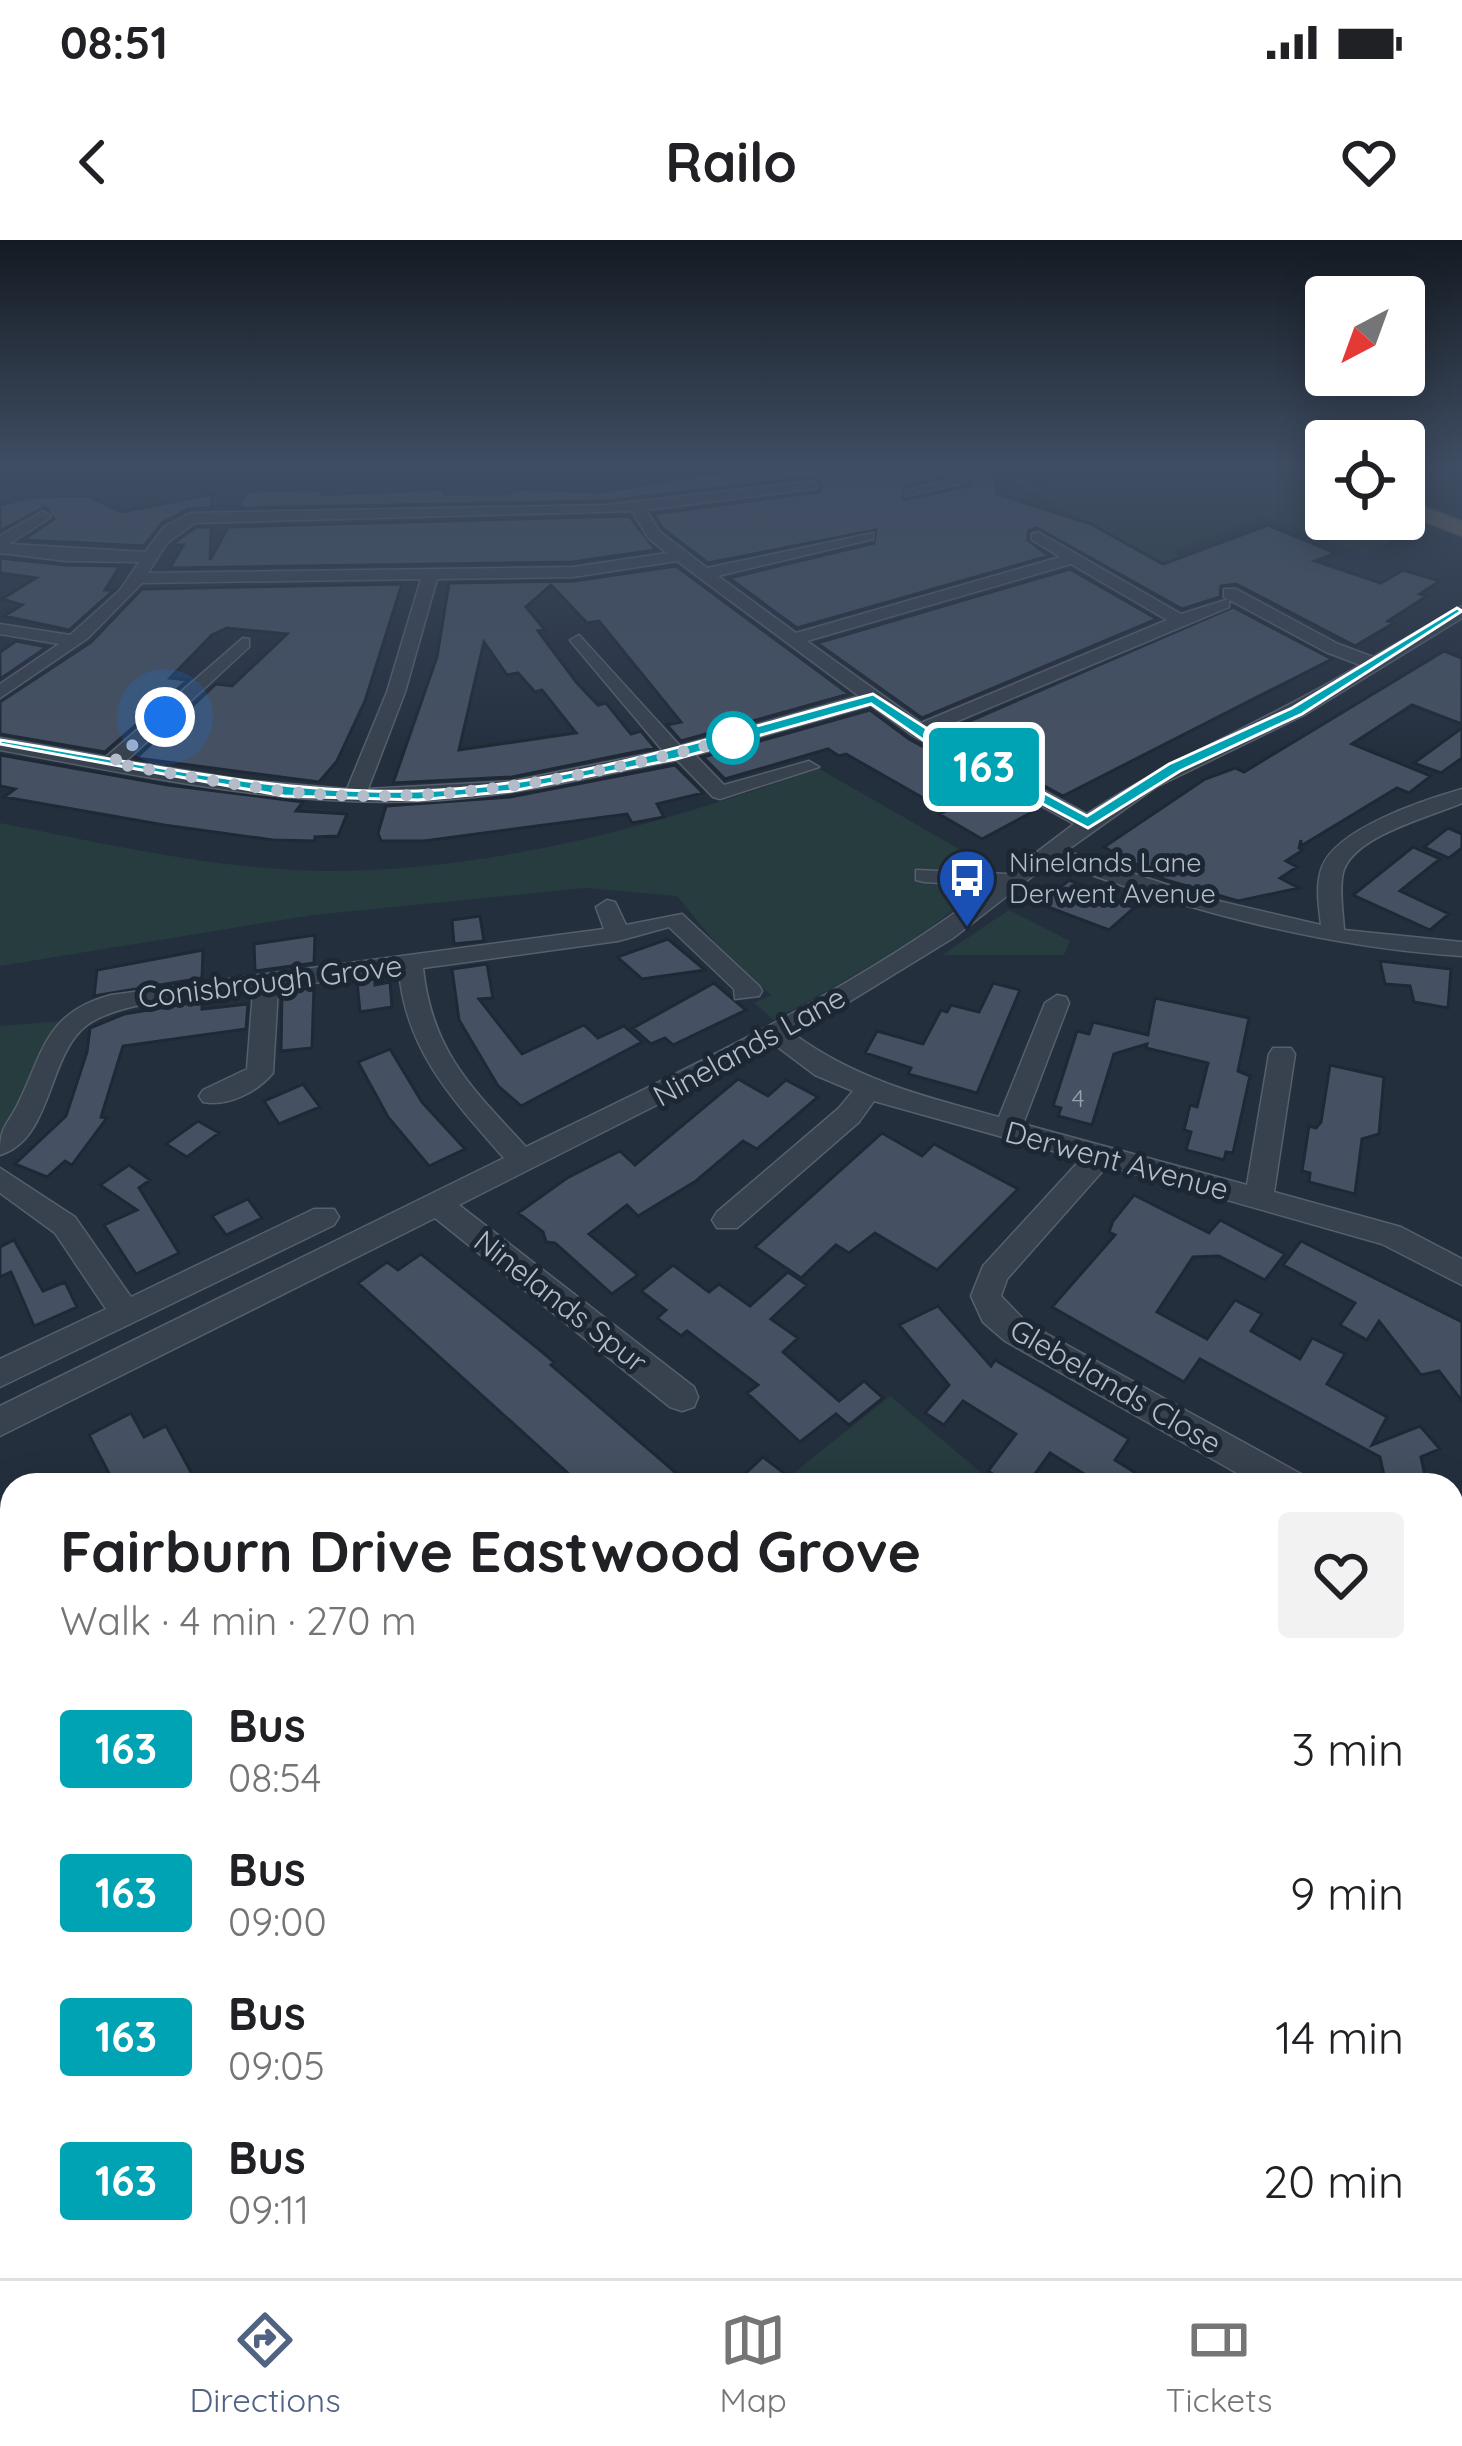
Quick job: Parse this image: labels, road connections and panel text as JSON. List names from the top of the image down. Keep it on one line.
{"streets":{"street":["Conisbrough Grove","Ninelands Lane","Derwent Avenue","Ninelands Spur","Glebelands Close"]},"crossings":[["Ninelands Lane","Derwent Avenue"],["Ninelands Lane","Ninelands Spur"],["Derwent Avenue","Glebelands Close"]],"places":{"bus stop":["Ninelands Lane Derwent Avenue"]},"lines":["bus line 163"],"house_numbers":["4"],"north":"bottom left","page":{"status":"08:51","header":"Railo","on_map":"163","heading":["Fairburn Drive Eastwood Grove","Walk · 4 min · 270 m"],"list":[{"mark":"163","name":"Bus","note":"08:54","value":"3 min"},{"mark":"163","name":"Bus","note":"09:00","value":"9 min"},{"mark":"163","name":"Bus","note":"09:05","value":"14 min"},{"mark":"163","name":"Bus","note":"09:11","value":"20 min"}],"tabs":["Directions","Map","Tickets"]}}
